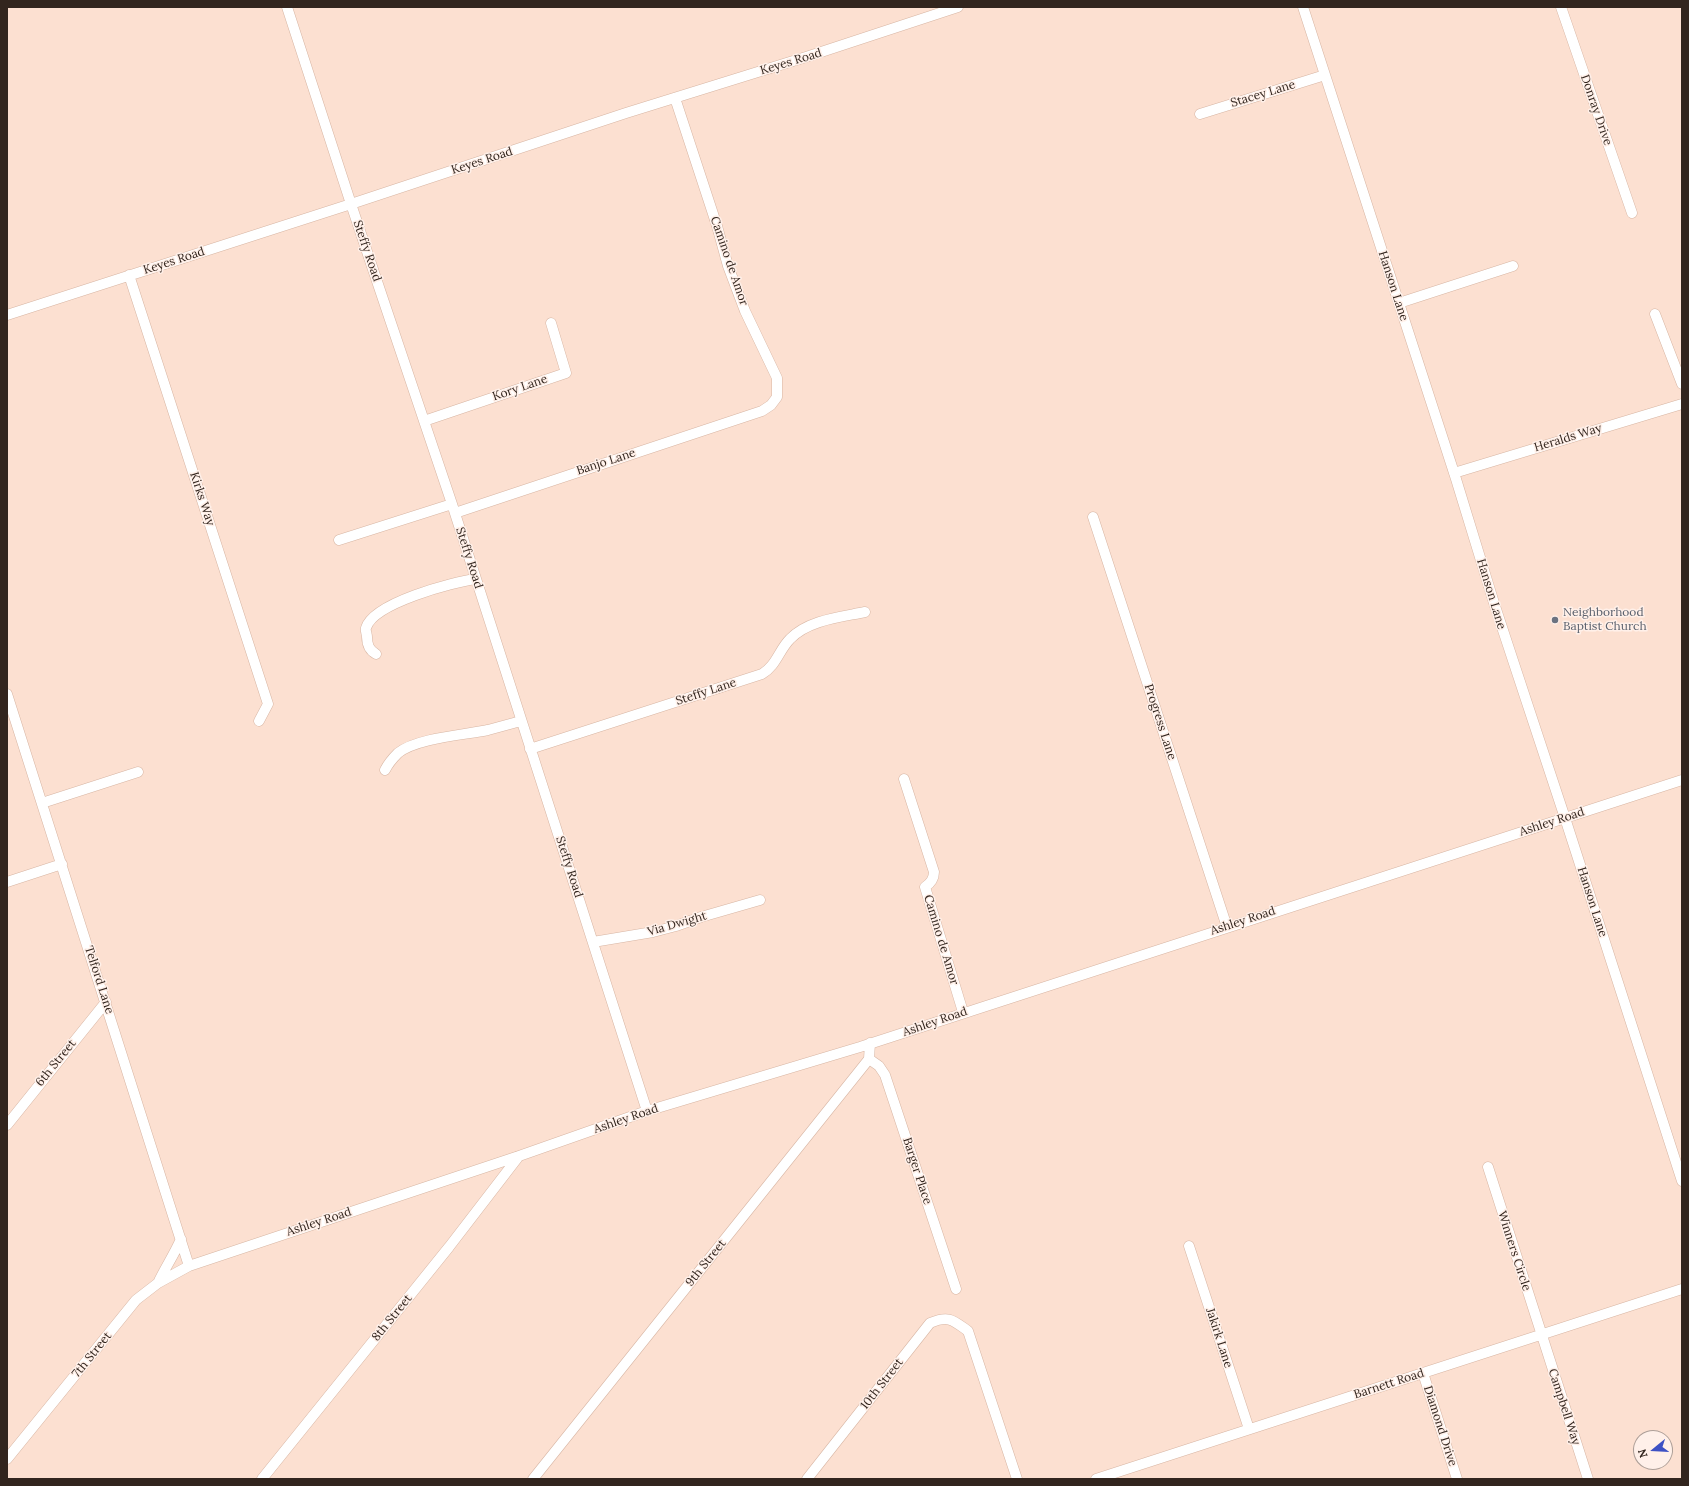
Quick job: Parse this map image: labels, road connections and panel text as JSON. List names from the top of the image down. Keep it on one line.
{"streets":{"street":["Keyes Road","Stacey Lane","Donray Drive","Steffy Road","Camino de Amor","Hanson Lane","Kory Lane","Heralds Way","Banjo Lane","Kirks Way","Steffy Lane","Progress Lane","Ashley Road","Via Dwight","Telford Lane","6th Street","Barger Place","Winners Circle","9th Street","8th Street","Jakirk Lane","7th Street","10th Street","Barnett Road","Campbell Way","Diamond Drive"]},"crossings":[["Keyes Road","Steffy Road"],["Keyes Road","Camino de Amor"],["Keyes Road","Kirks Way"],["Stacey Lane","Hanson Lane"],["Steffy Road","Kory Lane"],["Steffy Road","Banjo Lane"],["Steffy Road","Steffy Lane"],["Steffy Road","Ashley Road"],["Steffy Road","Via Dwight"],["Camino de Amor","Banjo Lane"],["Camino de Amor","Ashley Road"],["Hanson Lane","Heralds Way"],["Hanson Lane","Ashley Road"],["Progress Lane","Ashley Road"],["Ashley Road","Telford Lane"],["Ashley Road","8th Street"],["Ashley Road","7th Street"],["Telford Lane","6th Street"],["Telford Lane","7th Street"],["Barger Place","9th Street"],["Winners Circle","Barnett Road"],["Winners Circle","Campbell Way"],["Jakirk Lane","Barnett Road"],["Barnett Road","Campbell Way"],["Barnett Road","Diamond Drive"]],"places":["Neighborhood Baptist Church"],"north":"left"}
